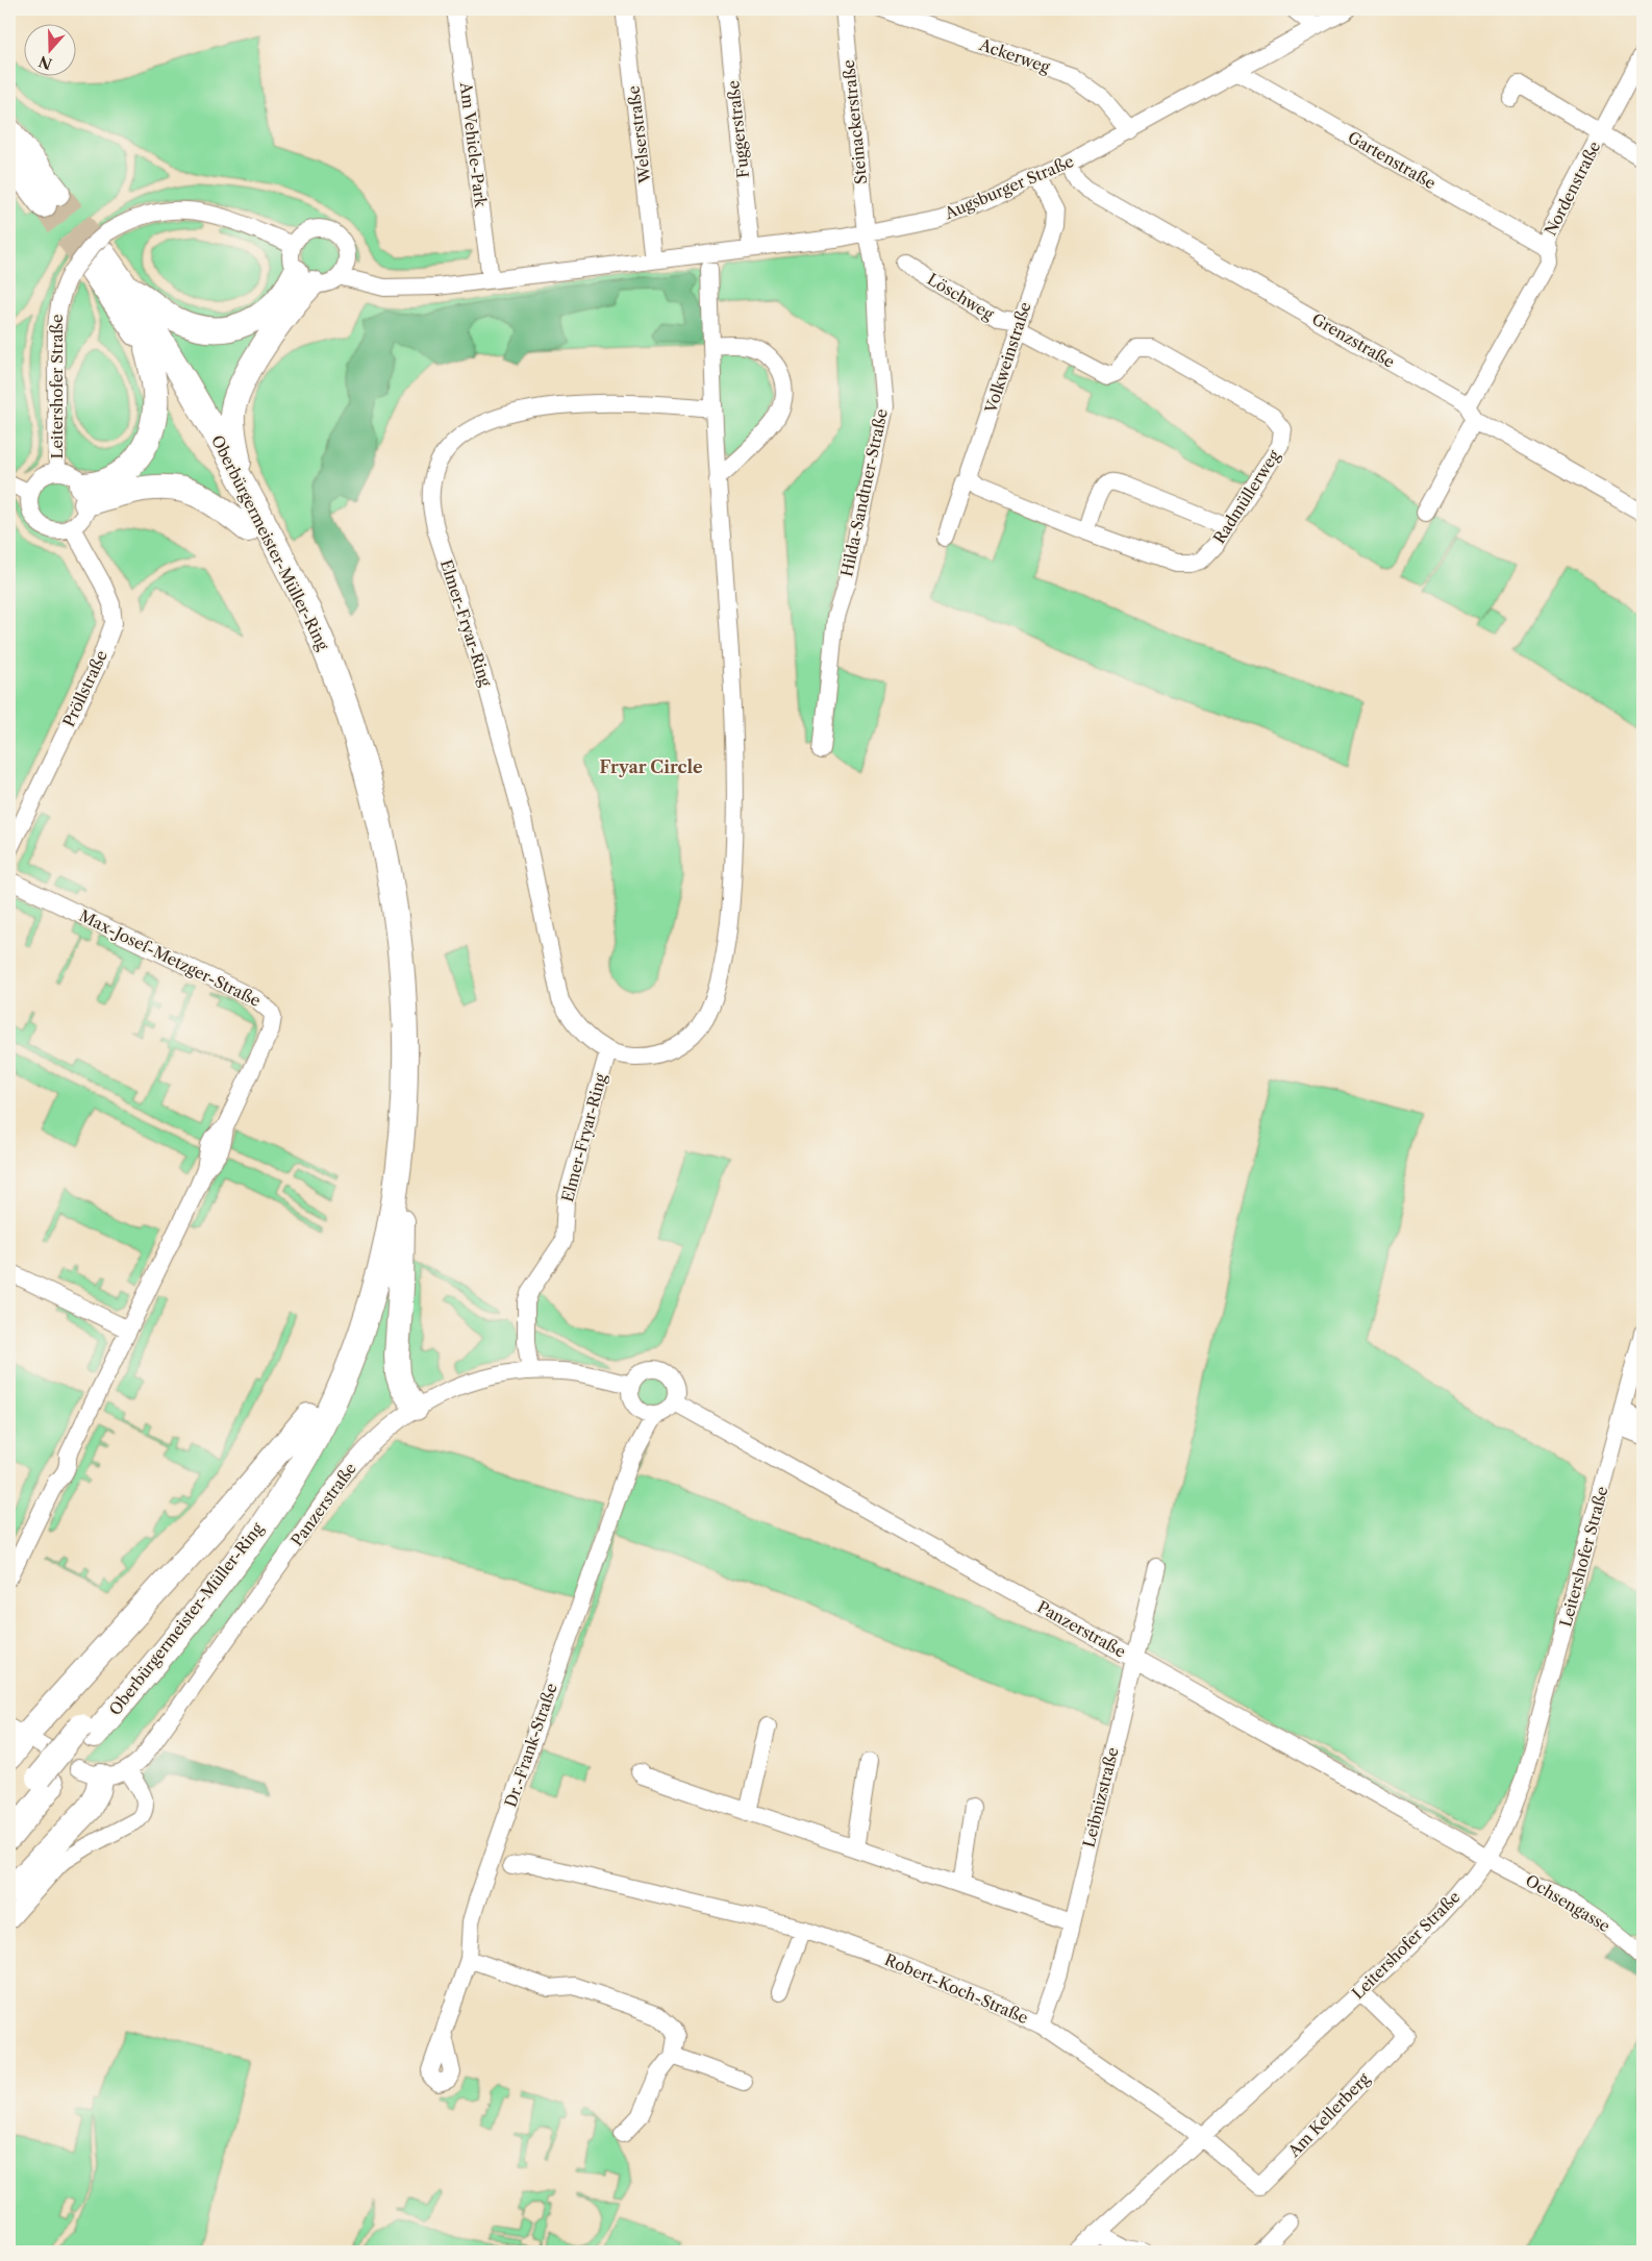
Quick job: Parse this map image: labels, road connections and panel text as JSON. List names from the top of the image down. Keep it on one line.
{"streets":{"highway":["Oberbürgermeister-Müller-Ring"],"street":["Ackerweg","Steinackerstraße","Fuggerstraße","Welserstraße","Am Vehicle-Park","Gartenstraße","Augsburger Straße","Nordenstraße","Löschweg","Grenzstraße","Volkweinstraße","Leitershofer Straße","Hilda-Sandtner-Straße","Radmüllerweg","Elmer-Fryar-Ring","Pröllstraße","Max-Josef-Metzger-Straße","Panzerstraße","Dr.-Frank-Straße","Leibnizstraße","Ochsengasse","Robert-Koch-Straße","Am Kellerberg"]},"crossings":[["Ackerweg","Augsburger Straße"],["Steinackerstraße","Augsburger Straße"],["Steinackerstraße","Hilda-Sandtner-Straße"],["Fuggerstraße","Augsburger Straße"],["Welserstraße","Augsburger Straße"],["Am Vehicle-Park","Augsburger Straße"],["Gartenstraße","Augsburger Straße"],["Gartenstraße","Nordenstraße"],["Augsburger Straße","Grenzstraße"],["Augsburger Straße","Volkweinstraße"],["Augsburger Straße","Hilda-Sandtner-Straße"],["Nordenstraße","Grenzstraße"],["Löschweg","Volkweinstraße"],["Löschweg","Radmüllerweg"],["Volkweinstraße","Radmüllerweg"],["Leitershofer Straße","Oberbürgermeister-Müller-Ring"],["Leitershofer Straße","Pröllstraße"],["Leitershofer Straße","Panzerstraße"],["Leitershofer Straße","Ochsengasse"],["Leitershofer Straße","Robert-Koch-Straße"],["Leitershofer Straße","Am Kellerberg"],["Elmer-Fryar-Ring","Panzerstraße"],["Panzerstraße","Dr.-Frank-Straße"],["Panzerstraße","Leibnizstraße"],["Panzerstraße","Ochsengasse"],["Leibnizstraße","Robert-Koch-Straße"],["Robert-Koch-Straße","Am Kellerberg"]],"districts":["Fryar Circle"],"north":"bottom"}
